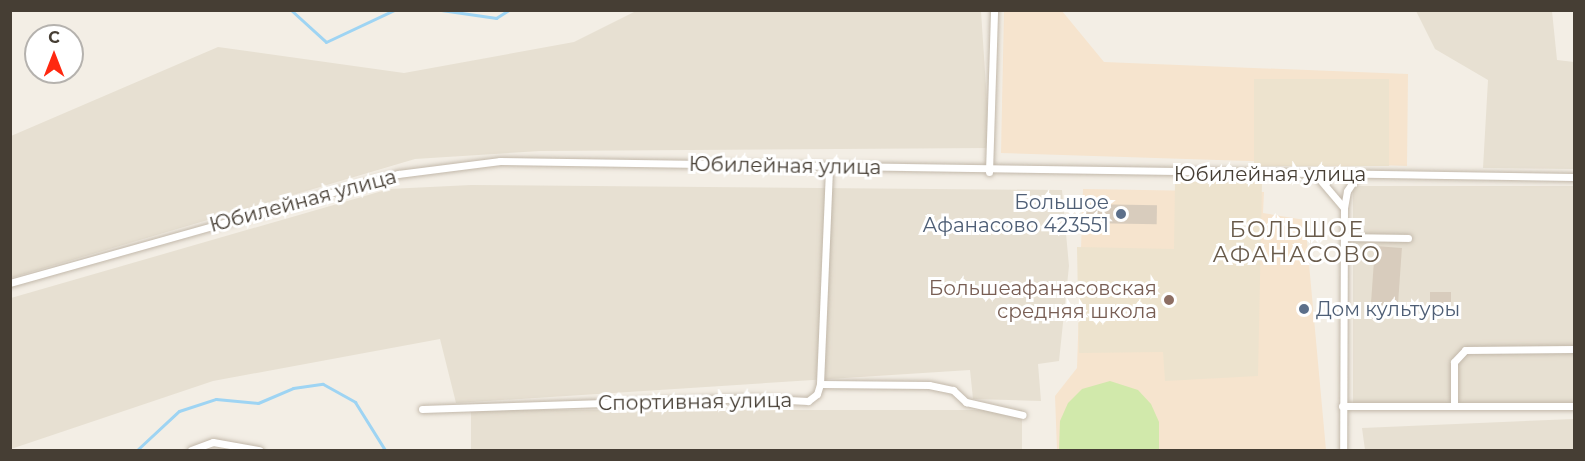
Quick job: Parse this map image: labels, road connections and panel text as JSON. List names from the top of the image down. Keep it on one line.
{"streets":{"street":["Юбилейная улица","Спортивная улица"]},"districts":["БОЛЬШОЕ АФАНАСОВО"],"places":["Большое Афанасово 423551","Большеафанасовская средняя школа","Дом культуры"],"north":"top"}
